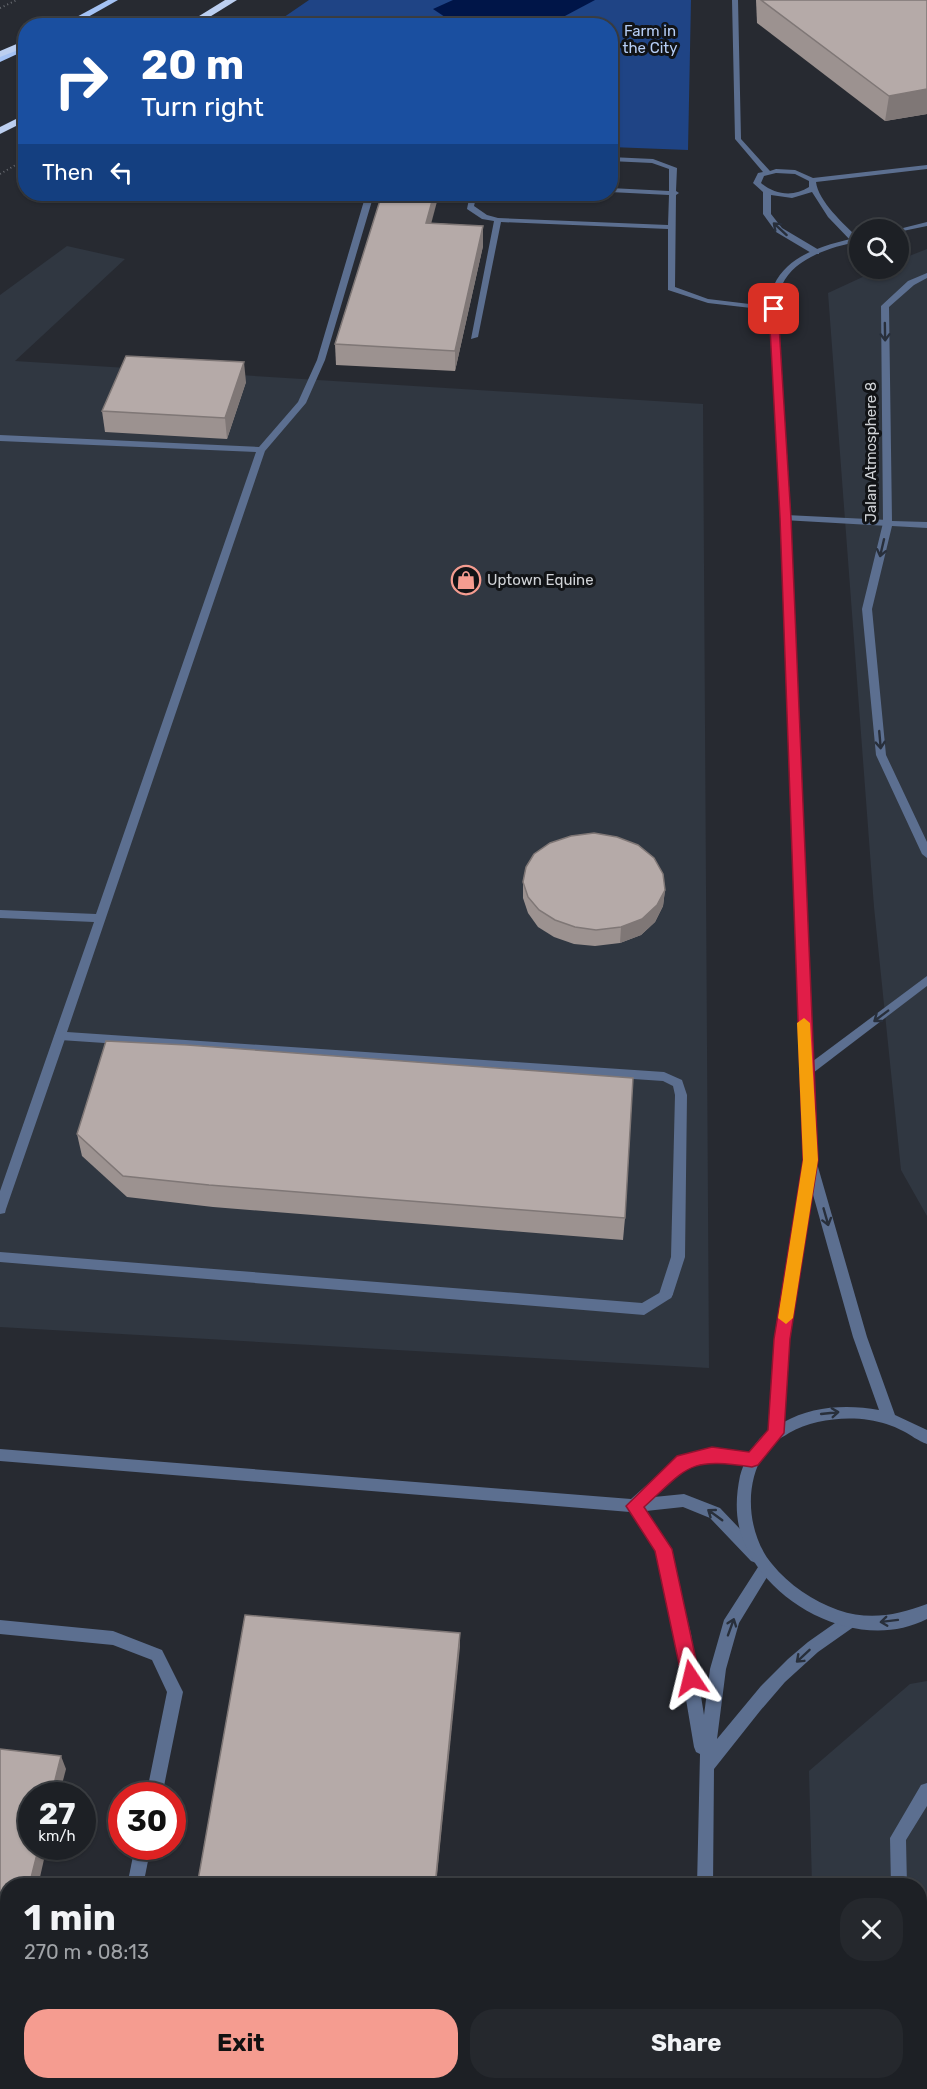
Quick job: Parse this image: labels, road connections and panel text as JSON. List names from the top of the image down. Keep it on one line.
{"streets":{"street":["Jalan Atmosphere 8"]},"parks":["Farm in the City"],"places":{"shop":["Uptown Equine"]},"page":{"turn":["20 m","Turn right"],"then":"Then","speed":"27 km/h","limit":"30","heading":["1 min","270 m · 08:13"],"buttons":["Exit","Share"]}}
